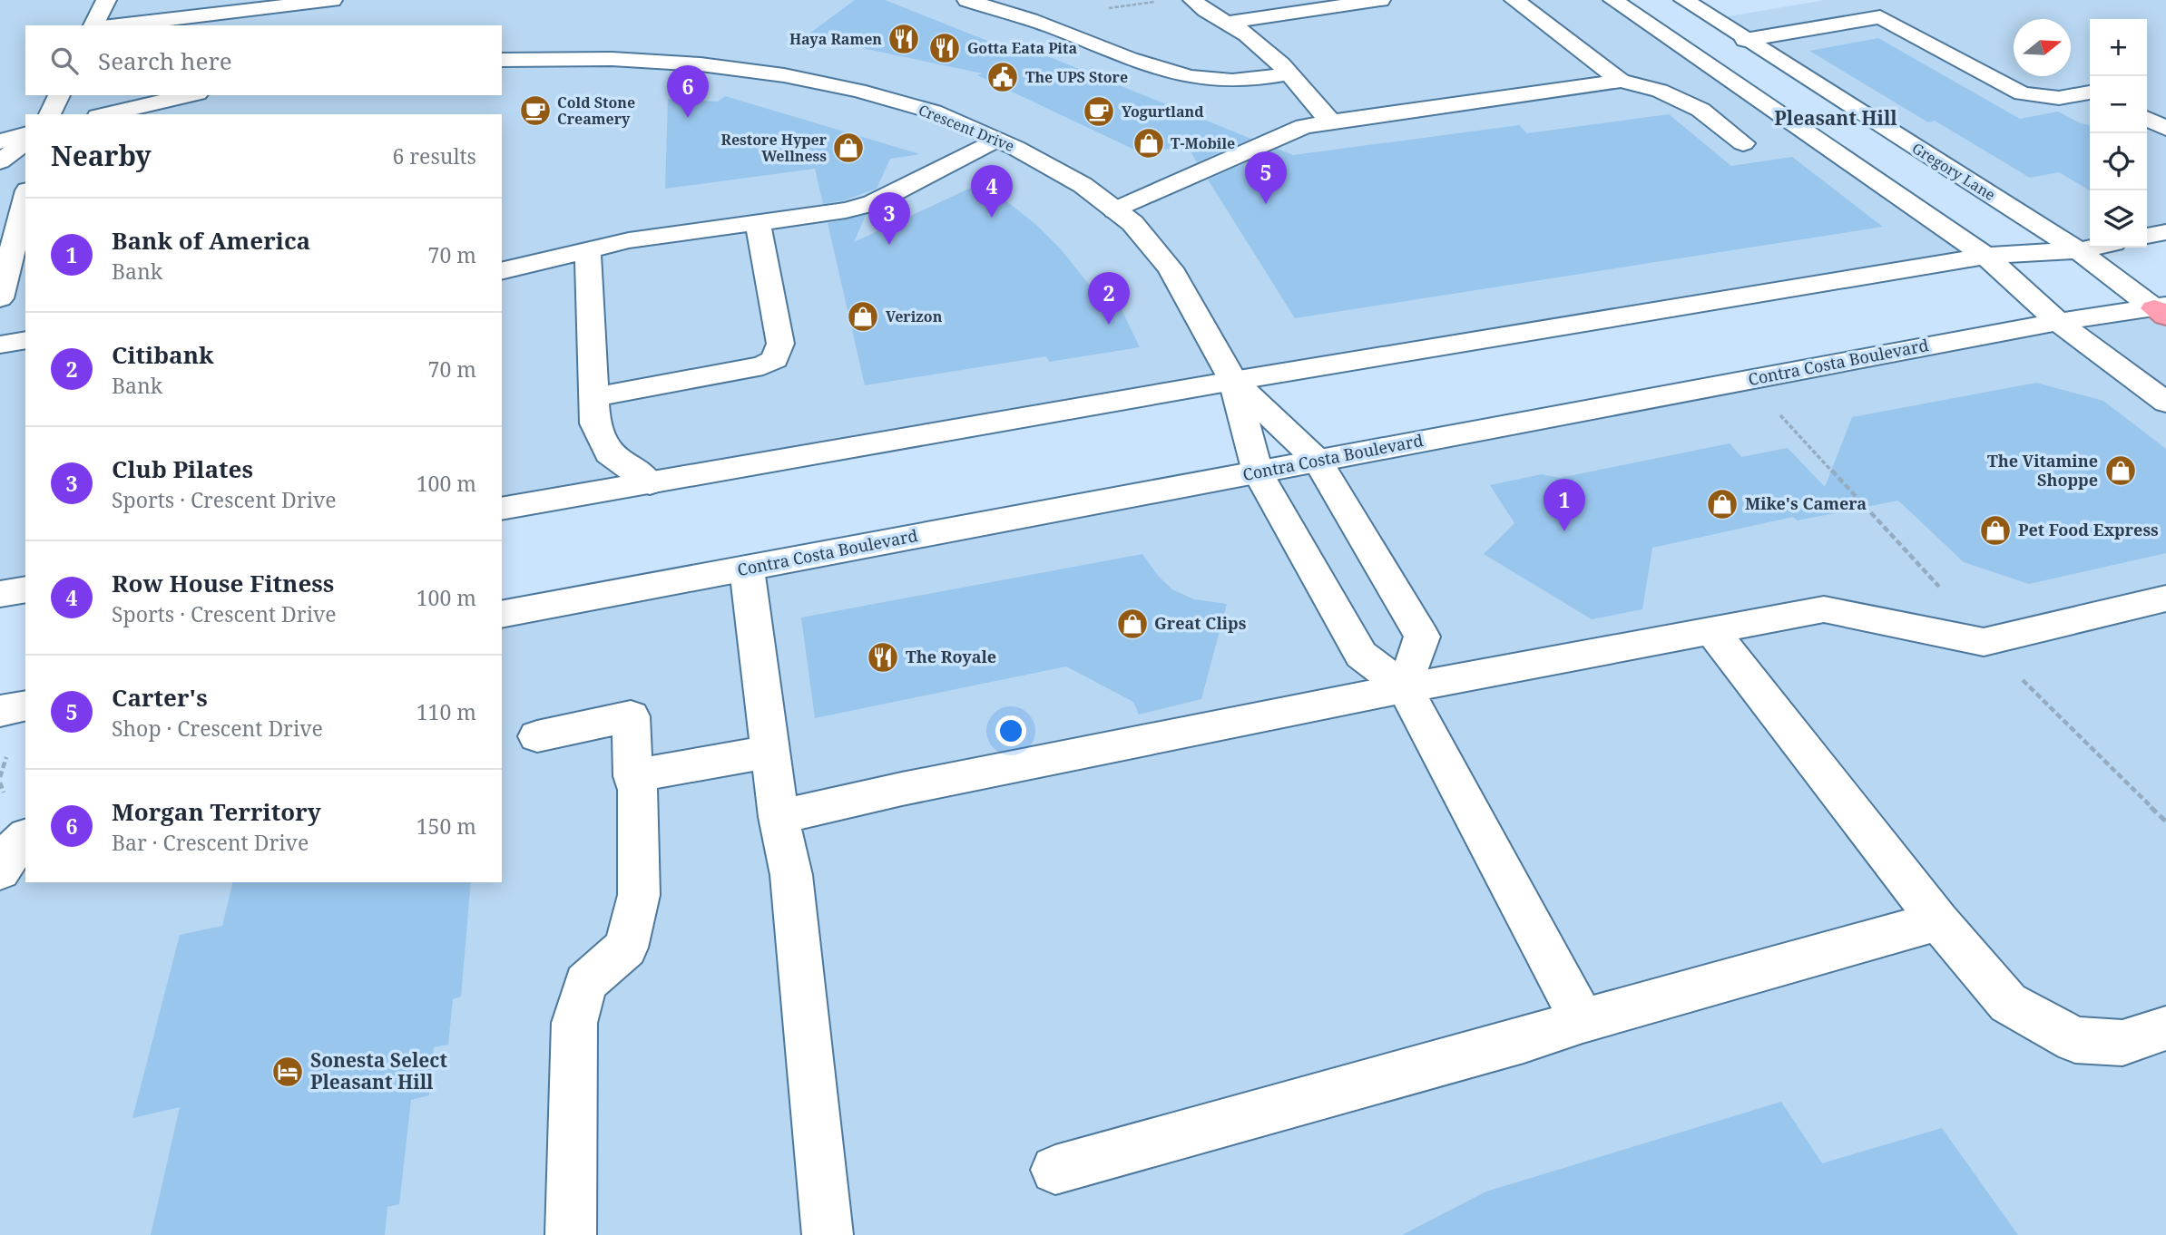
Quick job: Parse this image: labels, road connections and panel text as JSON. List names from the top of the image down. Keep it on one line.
{"streets":{"main road":["Crescent Drive","Gregory Lane","Contra Costa Boulevard"]},"crossings":[["Crescent Drive","Contra Costa Boulevard"],["Gregory Lane","Contra Costa Boulevard"]],"districts":["Pleasant Hill"],"places":{"restaurant":["Haya Ramen","Gotta Eata Pita","The Royale"],"public building":["The UPS Store"],"cafe":["Cold Stone Creamery","Yogurtland"],"shop":["T-Mobile","Restore Hyper Wellness","Verizon","The Vitamine Shoppe","Mike's Camera","Pet Food Express","Great Clips"],"hotel":["Sonesta Select Pleasant Hill"]},"north":"right","page":{"map_buttons":["+","−"],"search":"Search here","pins":["6","5","4","3","2","1"],"heading":["Nearby","6 results"],"list":[{"mark":"1","name":"Bank of America","note":"Bank","value":"70 m"},{"mark":"2","name":"Citibank","note":"Bank","value":"70 m"},{"mark":"3","name":"Club Pilates","note":"Sports · Crescent Drive","value":"100 m"},{"mark":"4","name":"Row House Fitness","note":"Sports · Crescent Drive","value":"100 m"},{"mark":"5","name":"Carter's","note":"Shop · Crescent Drive","value":"110 m"},{"mark":"6","name":"Morgan Territory","note":"Bar · Crescent Drive","value":"150 m"}]}}
